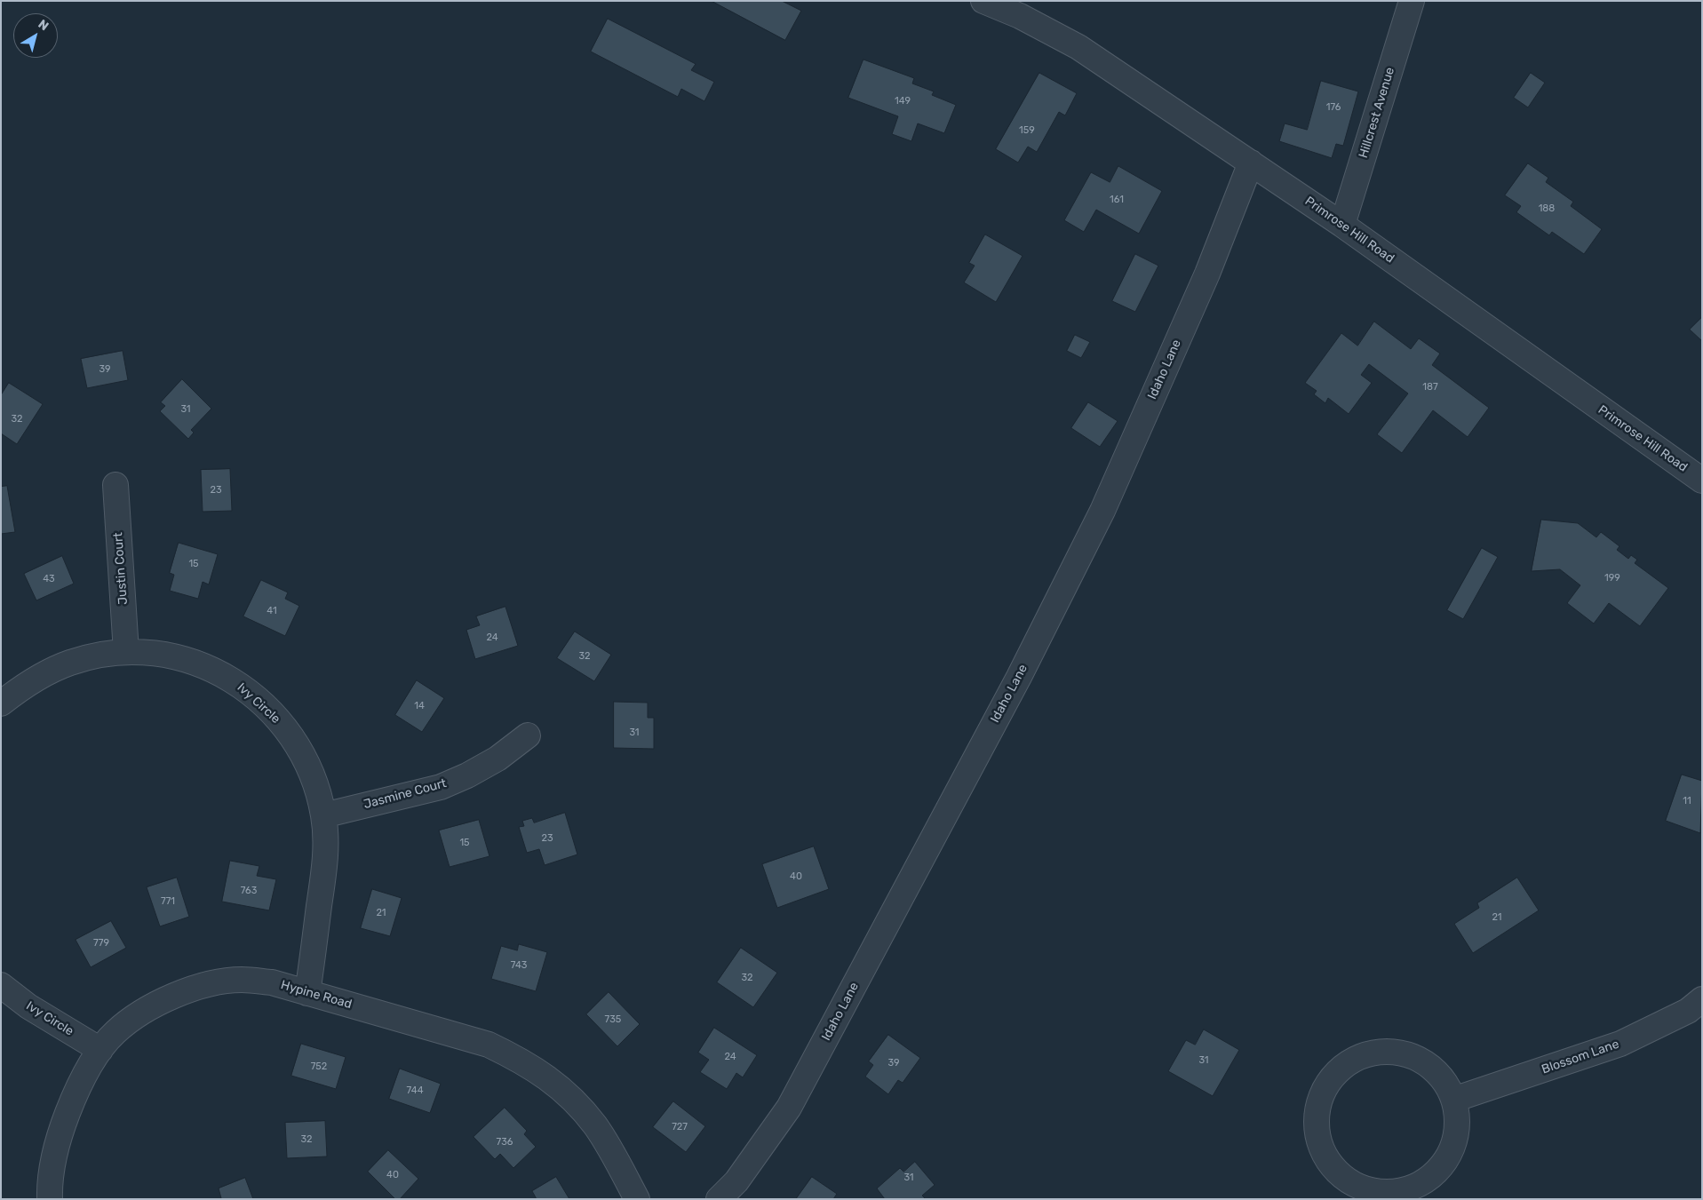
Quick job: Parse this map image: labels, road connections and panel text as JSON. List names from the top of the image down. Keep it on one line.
{"streets":{"street":["Hillcrest Avenue","Primrose Hill Road","Idaho Lane","Justin Court","Ivy Circle","Jasmine Court","Hypine Road","Blossom Lane"]},"crossings":[["Hillcrest Avenue","Primrose Hill Road"],["Primrose Hill Road","Idaho Lane"],["Justin Court","Ivy Circle"],["Ivy Circle","Jasmine Court"],["Ivy Circle","Hypine Road"]],"house_numbers":["149","176","159","161","188","39","187","31","32","23","15","199","43","41","24","32","14","31","11","23","15","40","763","771","21","21","779","743","32","735","24","31","39","752","744","727","32","736","40","31"],"north":"top right"}
